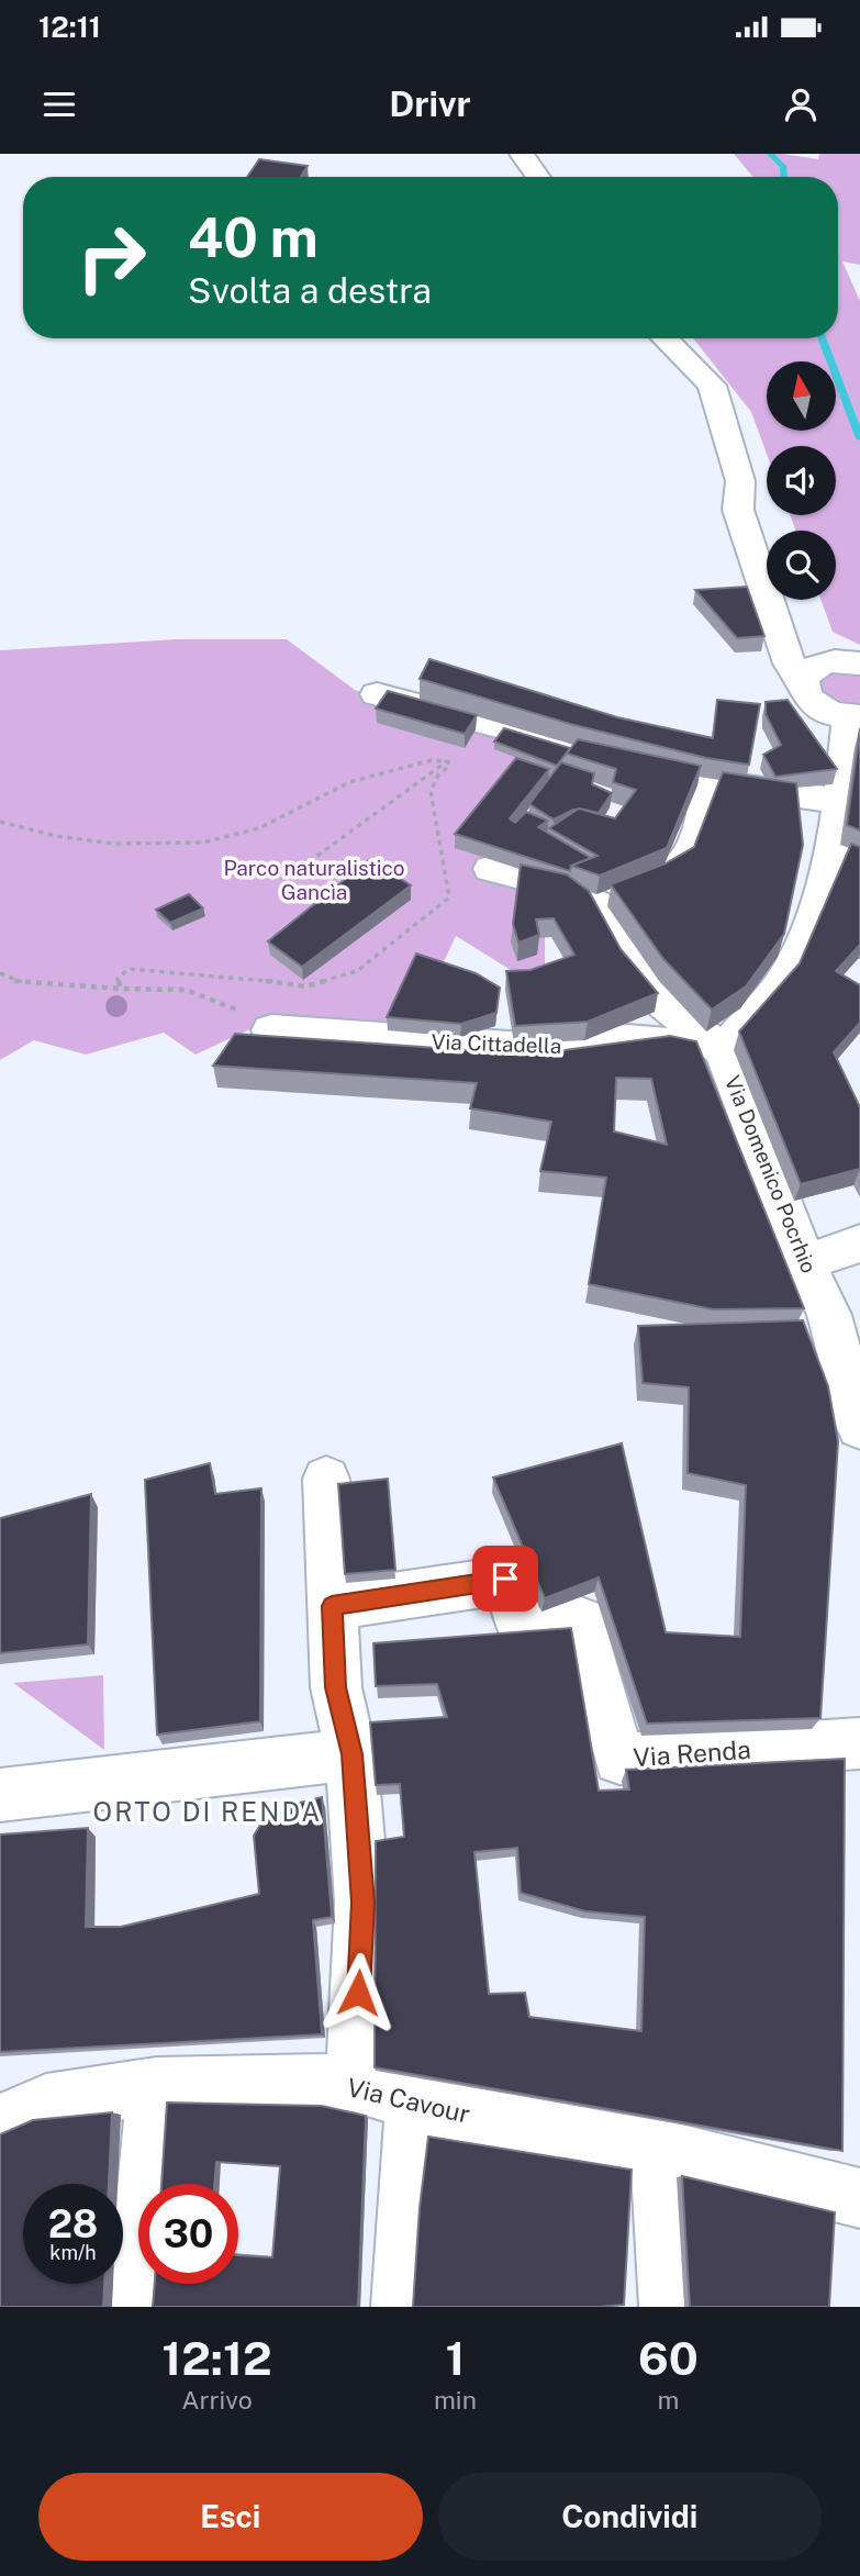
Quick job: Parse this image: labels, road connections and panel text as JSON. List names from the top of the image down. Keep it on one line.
{"streets":{"street":["Via Cittadella","Via Domenico Pocrhio","Via Renda","Via Cavour"]},"crossings":[["Via Cittadella","Via Domenico Pocrhio"]],"districts":["ORTO DI RENDA"],"parks":["Parco naturalistico Gancìa"],"north":"top","page":{"status":"12:11","header":"Drivr","turn":["40 m","Svolta a destra"],"speed":"28 km/h","limit":"30","eta":["12:12","Arrivo","1","min","60","m"],"buttons":["Esci","Condividi"]}}
